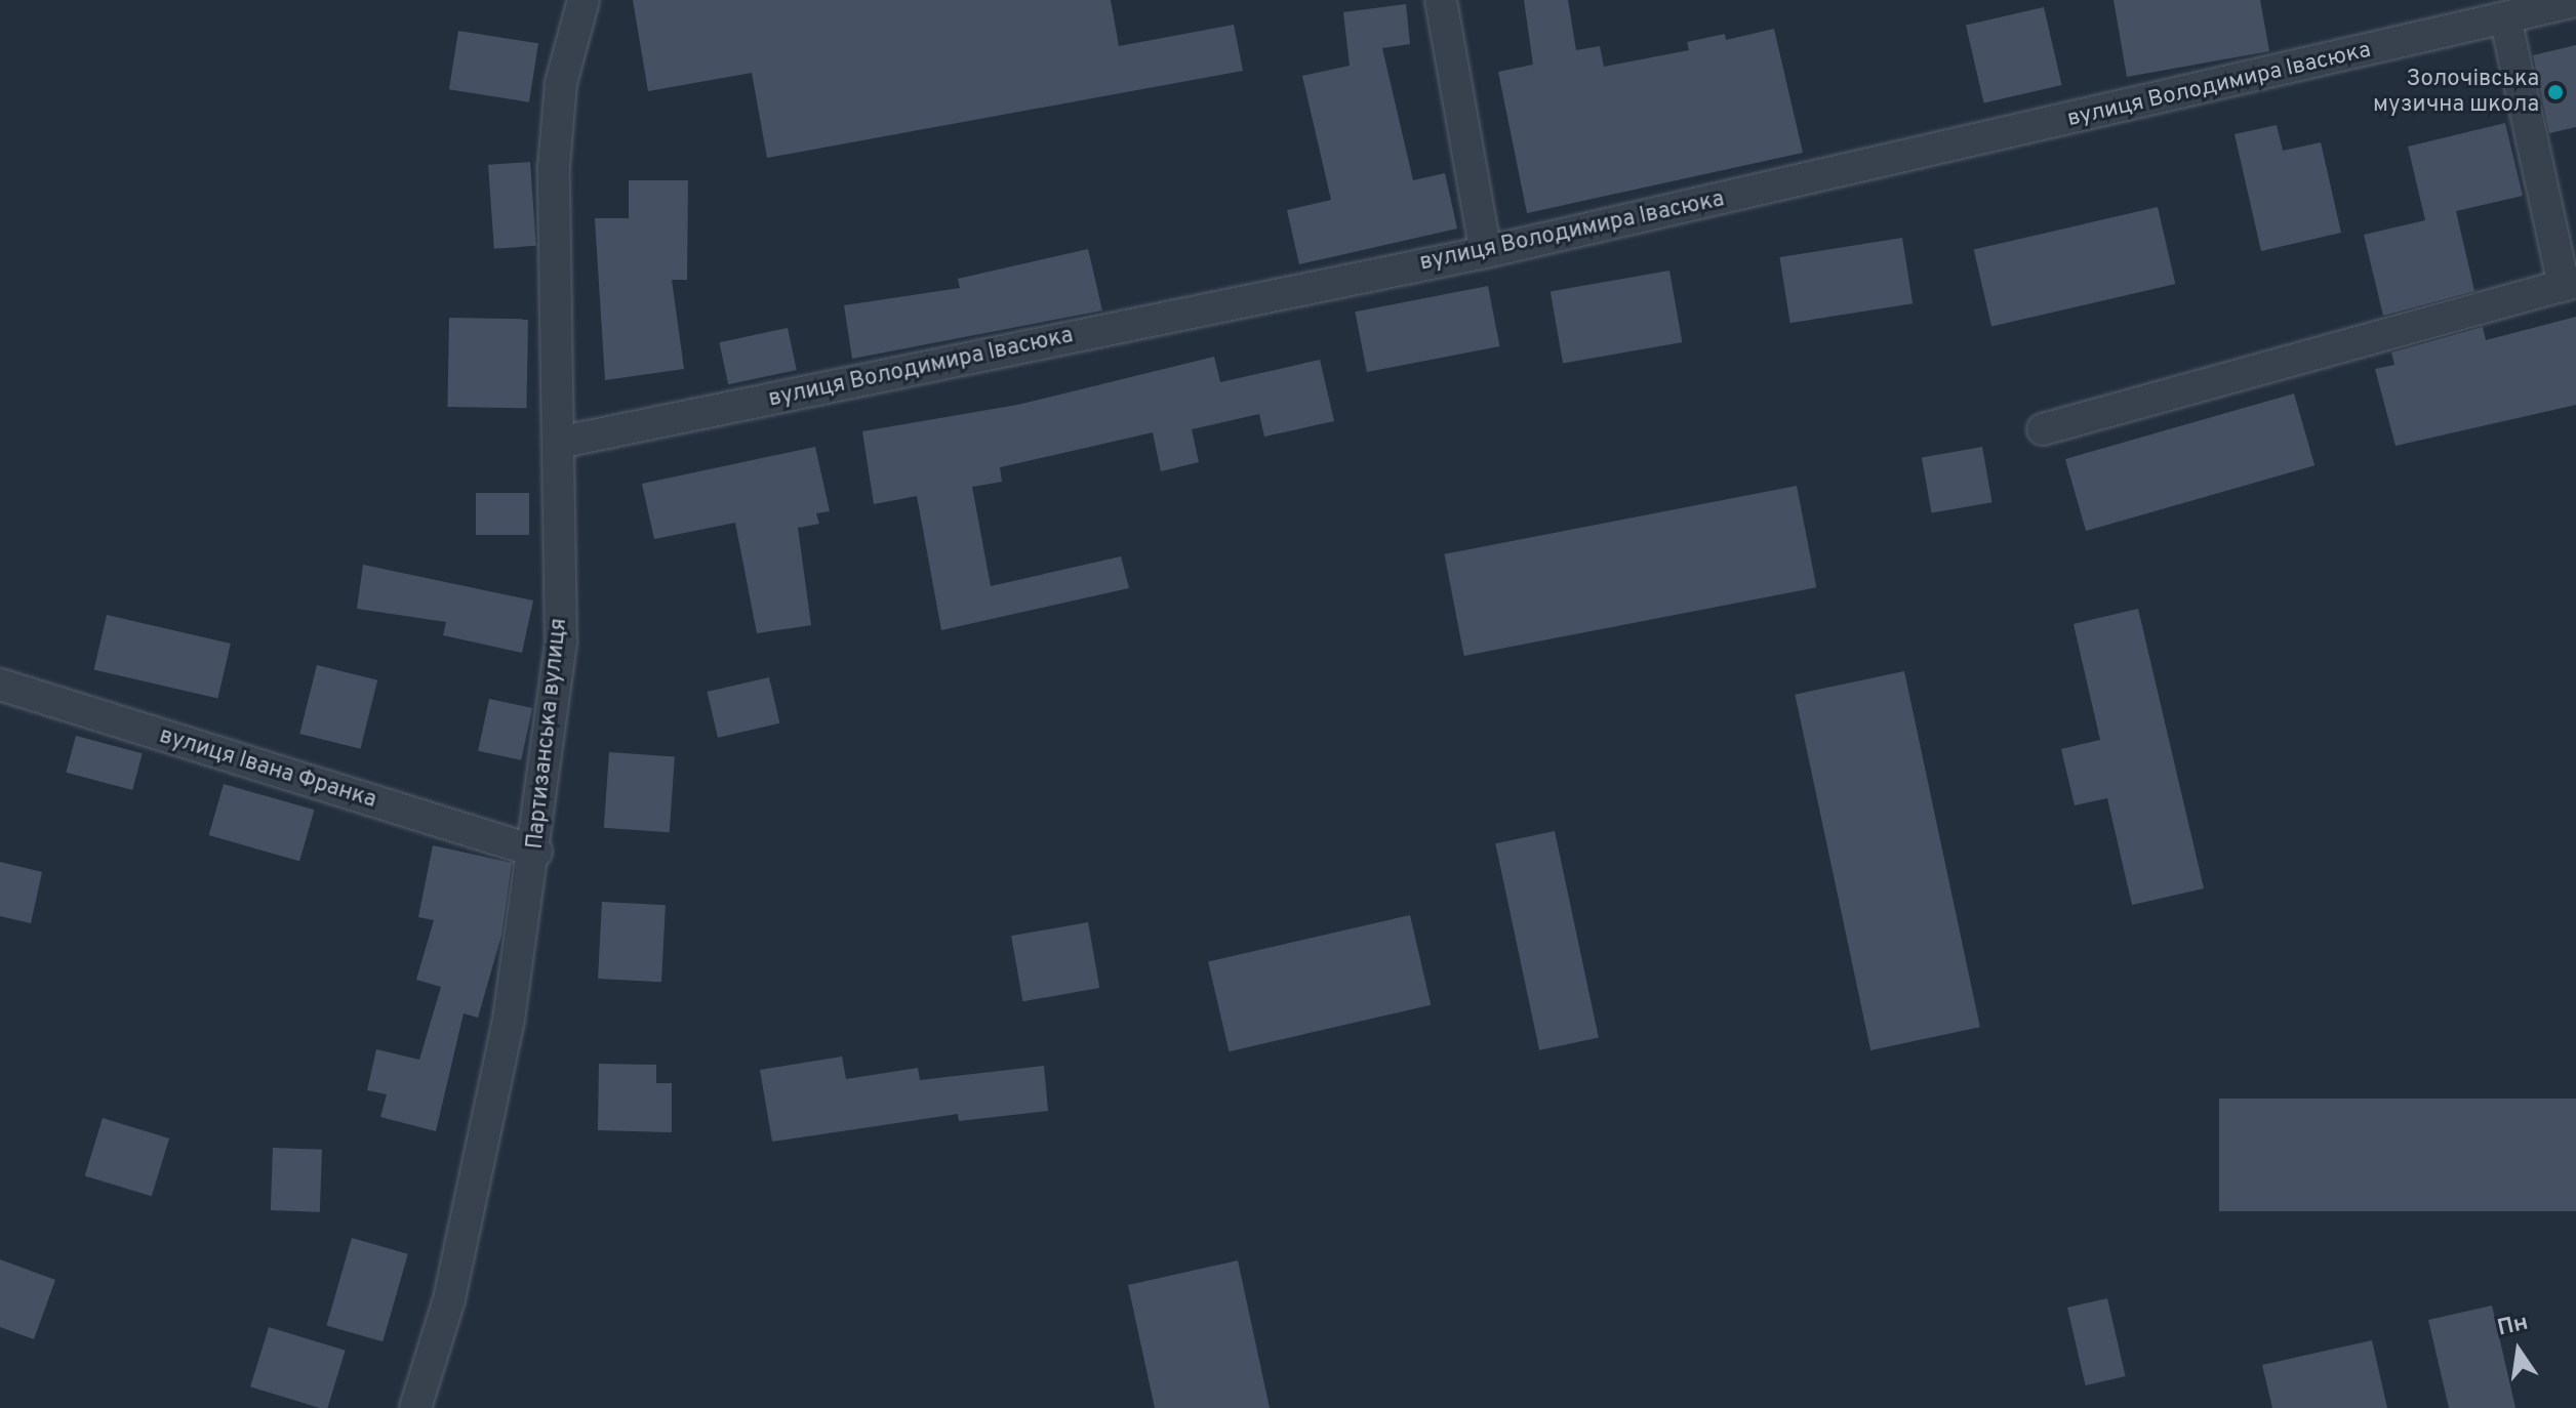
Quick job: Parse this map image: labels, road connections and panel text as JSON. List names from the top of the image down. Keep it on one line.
{"streets":{"street":["вулиця Володимира Івасюка","Партизанська вулиця","вулиця Івана Франка"]},"crossings":[["вулиця Володимира Івасюка","Партизанська вулиця"],["Партизанська вулиця","вулиця Івана Франка"]],"places":["Золочівська музична школа"],"north":"top"}
